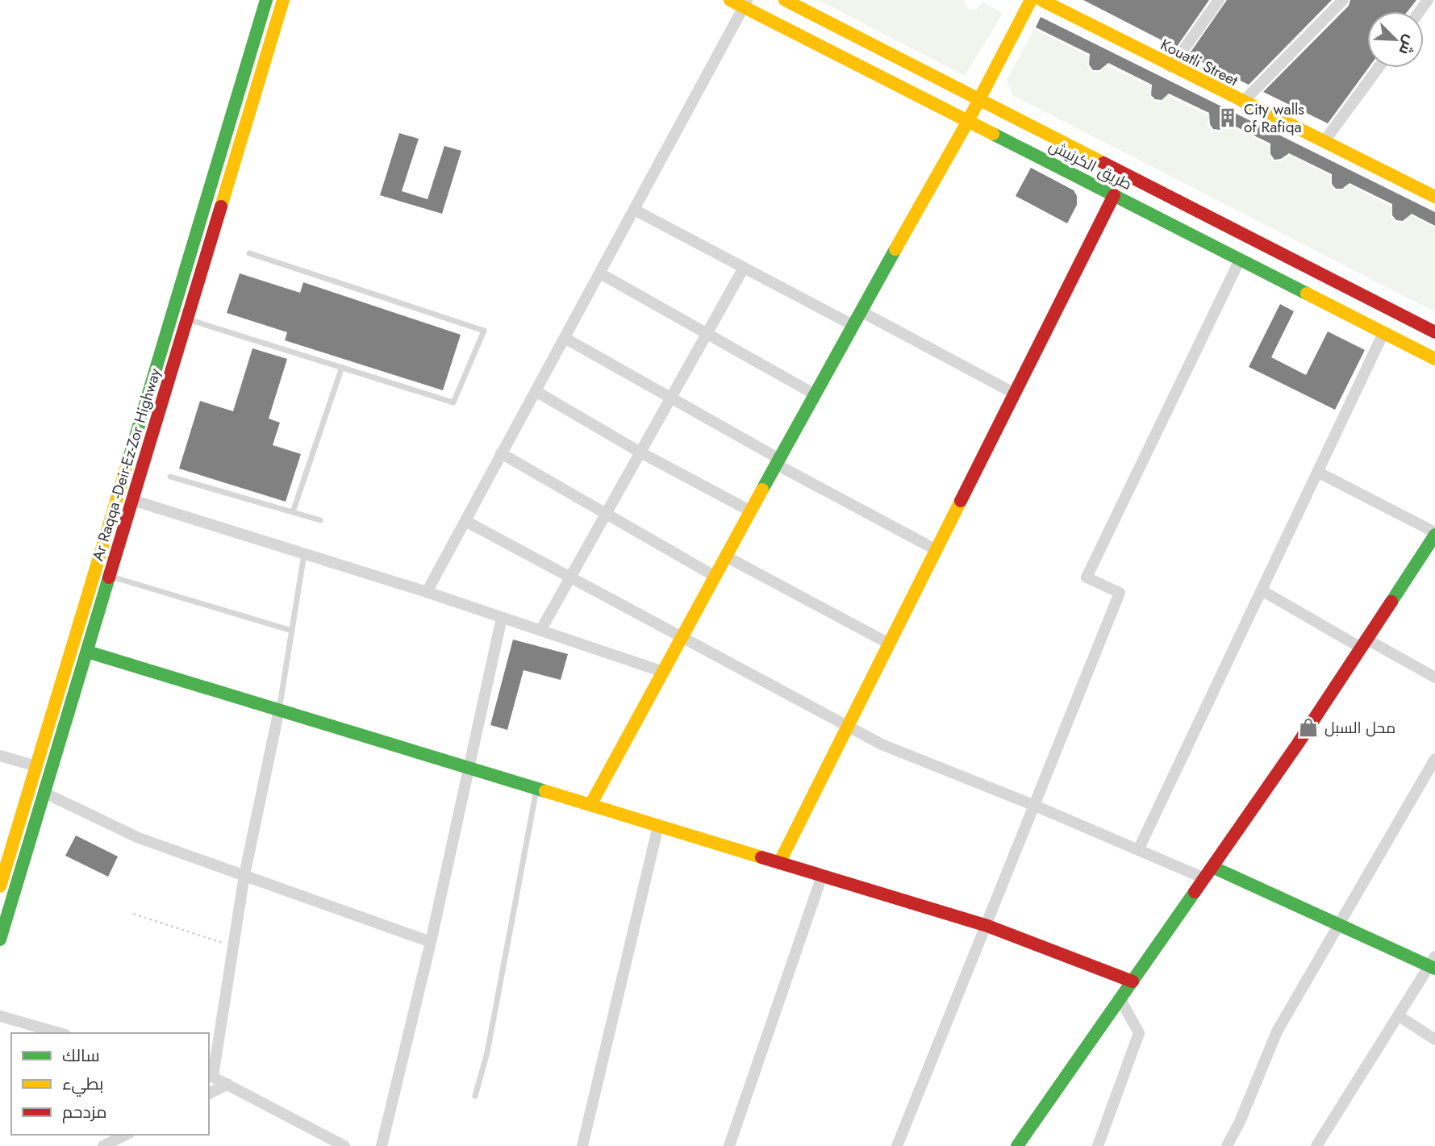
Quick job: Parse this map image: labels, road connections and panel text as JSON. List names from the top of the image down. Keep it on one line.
{"streets":{"main road":["Kouatli Street","طريق الكرنيش","Ar Raqqa -Deir-Ez-Zor Highway"]},"places":{"building":["City walls of Rafiqa"],"shop":["محل السبل"]},"legend":["سالك","بطيء","مزدحم"],"north":"bottom right"}
